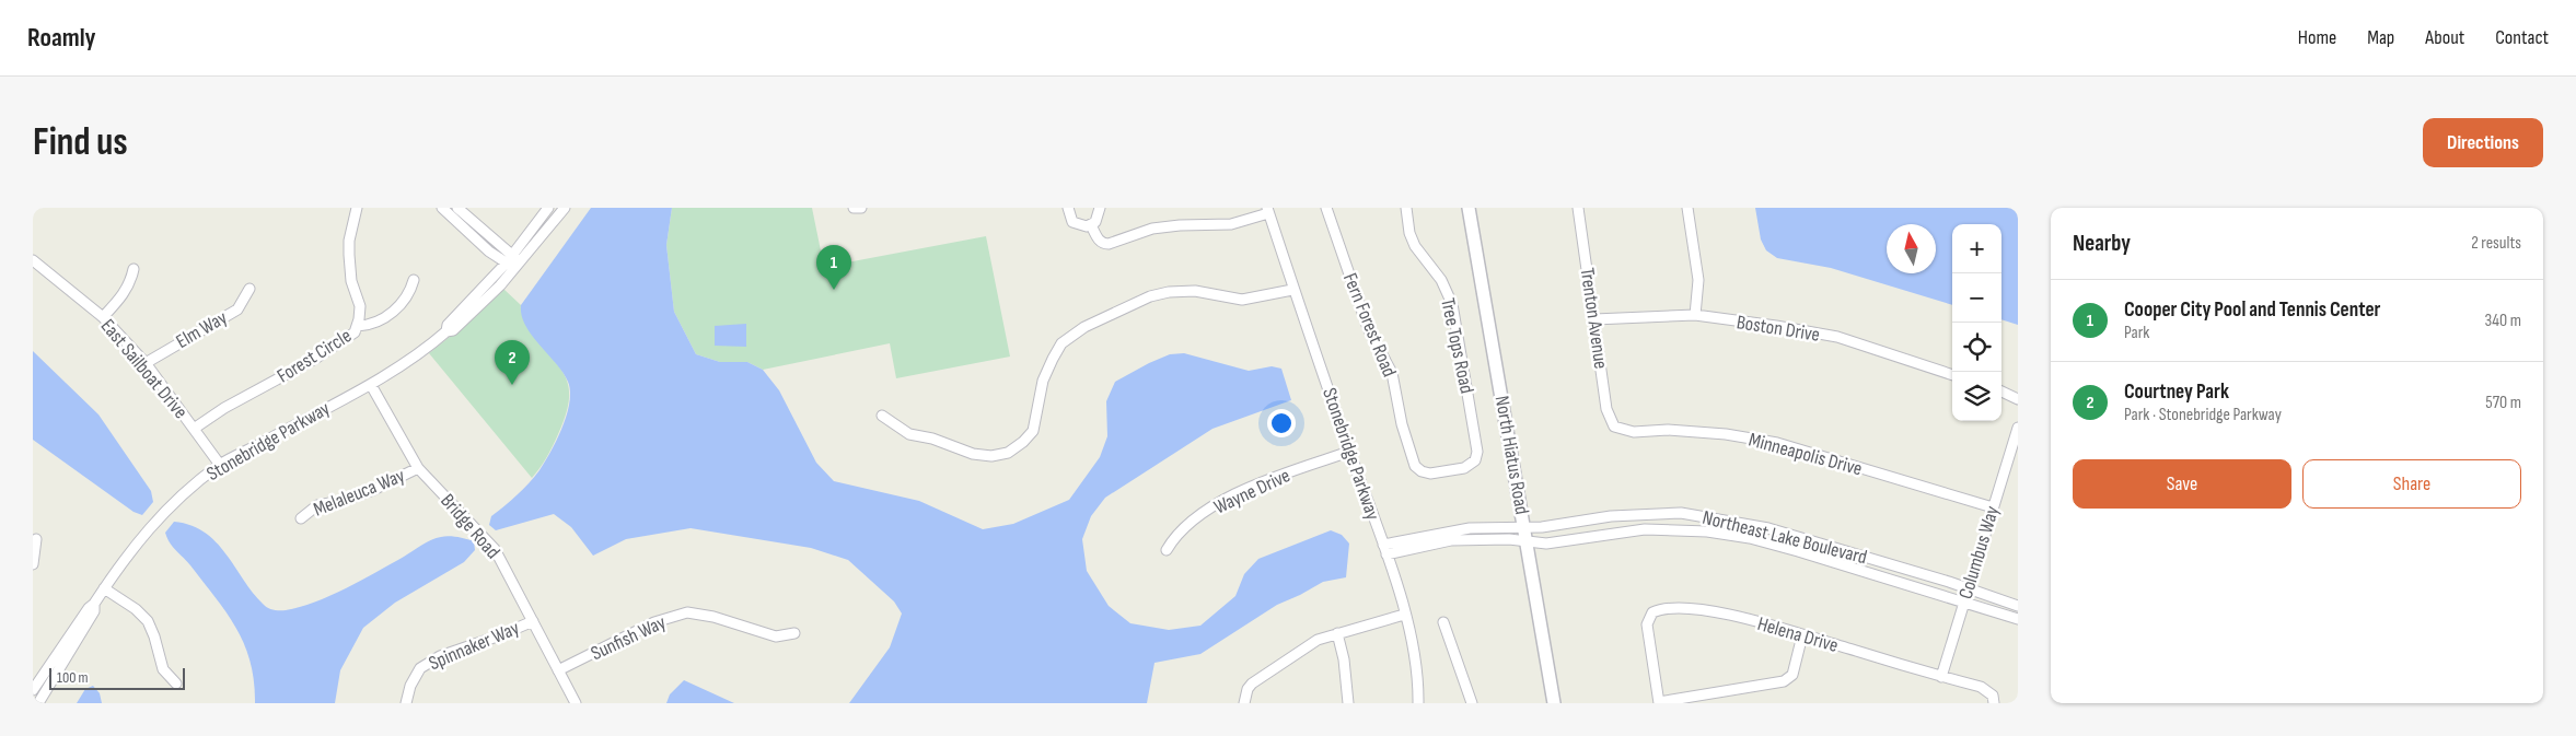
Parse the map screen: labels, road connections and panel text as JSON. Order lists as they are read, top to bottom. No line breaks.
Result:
{"streets":{"street":["Trenton Avenue","Fern Forest Road","Boston Drive","Elm Way","Tree Tops Road","Forest Circle","East Sailboat Drive","Stonebridge Parkway","Minneapolis Drive","North Hiatus Road","Wayne Drive","Melaleuca Way","Bridge Road","Northeast Lake Boulevard","Columbus Way","Helena Drive","Sunfish Way","Spinnaker Way"]},"crossings":[["Trenton Avenue","Boston Drive"],["Trenton Avenue","Minneapolis Drive"],["Fern Forest Road","Tree Tops Road"],["Elm Way","East Sailboat Drive"],["Forest Circle","East Sailboat Drive"],["East Sailboat Drive","Stonebridge Parkway"],["Stonebridge Parkway","Wayne Drive"],["Stonebridge Parkway","Bridge Road"],["Stonebridge Parkway","Northeast Lake Boulevard"],["Minneapolis Drive","Columbus Way"],["North Hiatus Road","Northeast Lake Boulevard"],["Melaleuca Way","Bridge Road"],["Bridge Road","Sunfish Way"],["Bridge Road","Spinnaker Way"],["Northeast Lake Boulevard","Columbus Way"],["Columbus Way","Helena Drive"]],"scale_bar":"100 m","north":"top","page":{"header":"Roamly","nav":["Home","Map","About","Contact"],"buttons":["Directions",["Save","Share"]],"title":"Find us","heading":["Nearby","2 results"],"map_buttons":["+","−"],"pins":["1","2"],"list":[{"mark":"1","name":"Cooper City Pool and Tennis Center","note":"Park","value":"340 m"},{"mark":"2","name":"Courtney Park","note":"Park · Stonebridge Parkway","value":"570 m"}],"scale":"100 m"}}
